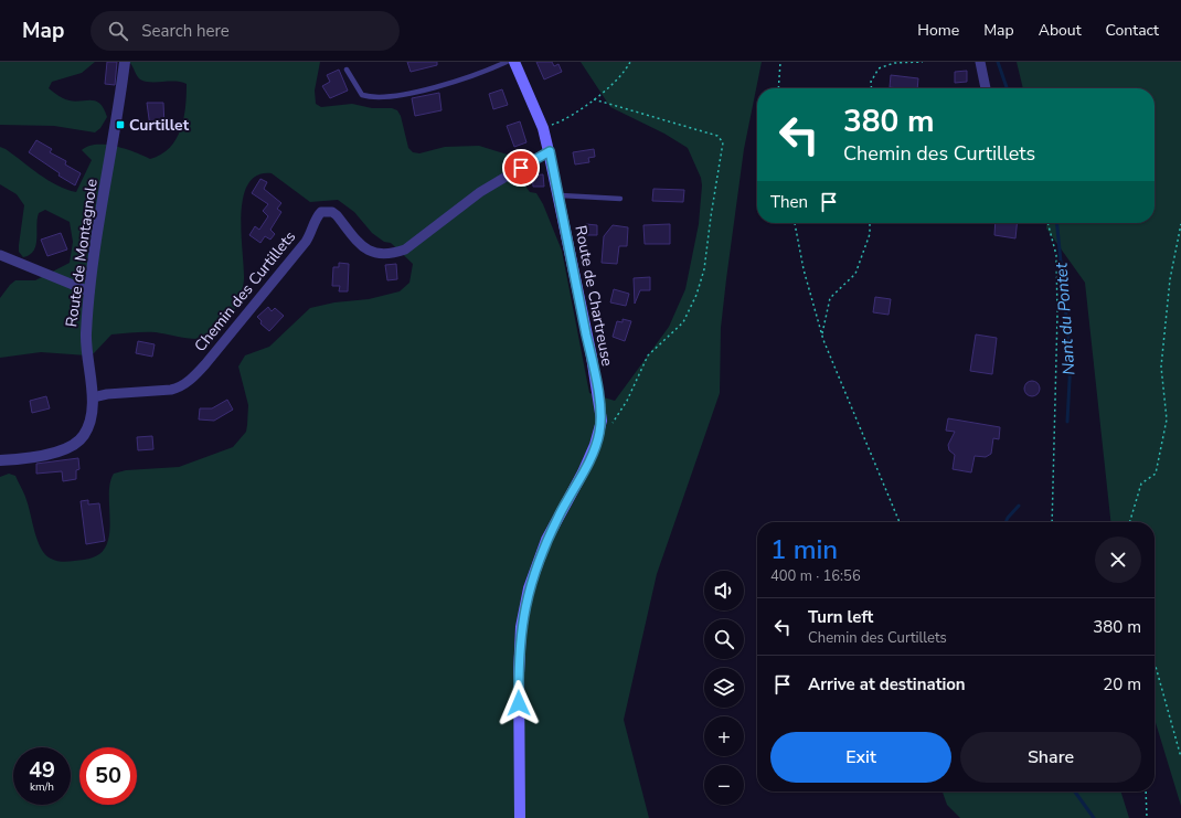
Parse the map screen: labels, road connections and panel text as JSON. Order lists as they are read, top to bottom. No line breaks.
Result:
{"streets":{"main road":["Route de Chartreuse"],"street":["Route de Montagnole","Chemin des Curtillets"]},"crossings":[["Route de Montagnole","Chemin des Curtillets"],["Chemin des Curtillets","Route de Chartreuse"]],"water":["Nant du Pontet"],"places":{"transit":["Curtillet"]},"page":{"header":"Map","search":"Search here","nav":["Home","Map","About","Contact"],"turn":["380 m","Chemin des Curtillets"],"then":"Then","heading":["1 min","400 m · 16:56"],"map_buttons":["+","−"],"list":[{"name":"Turn left","note":"Chemin des Curtillets","value":"380 m"},{"name":"Arrive at destination","value":"20 m"}],"buttons":["Exit","Share"],"speed":"49 km/h","limit":"50"}}
